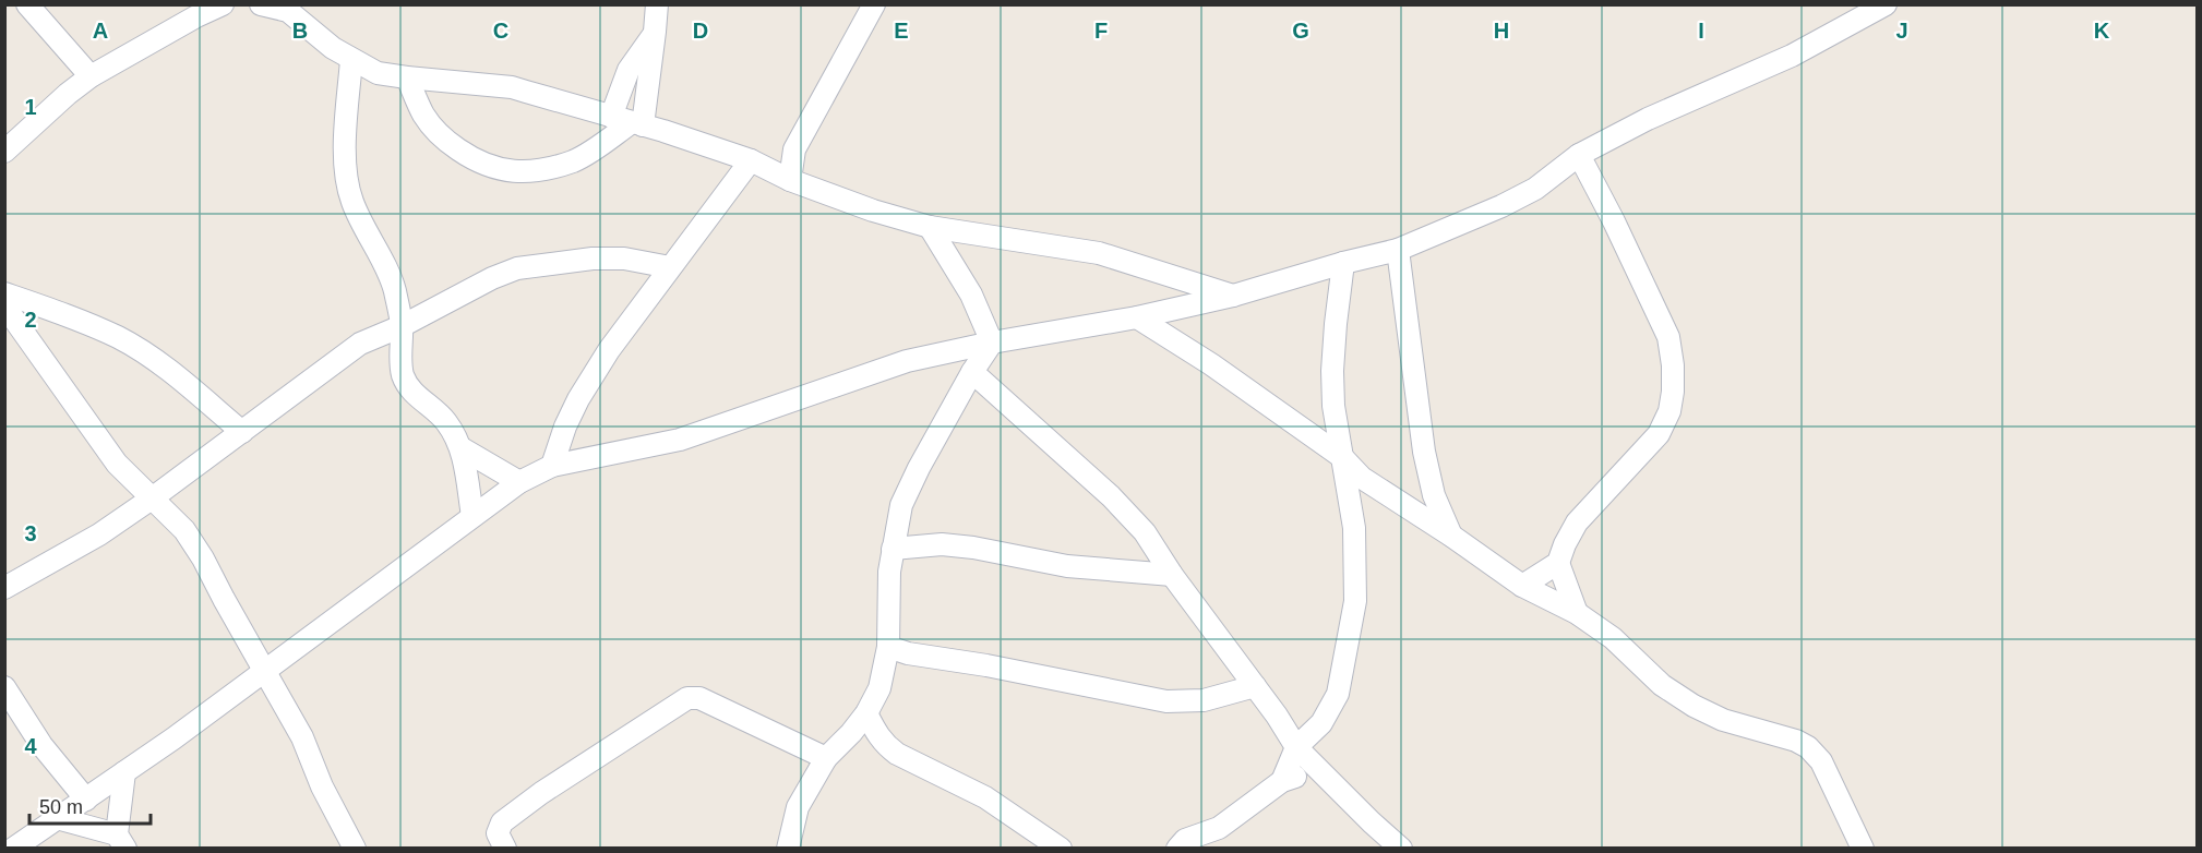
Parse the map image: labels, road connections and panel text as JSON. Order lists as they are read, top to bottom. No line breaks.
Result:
{"scale_bar":"50 m","grid":{"columns":["A","B","C","D","E","F","G","H","I","J","K"],"rows":["1","2","3","4"]}}
